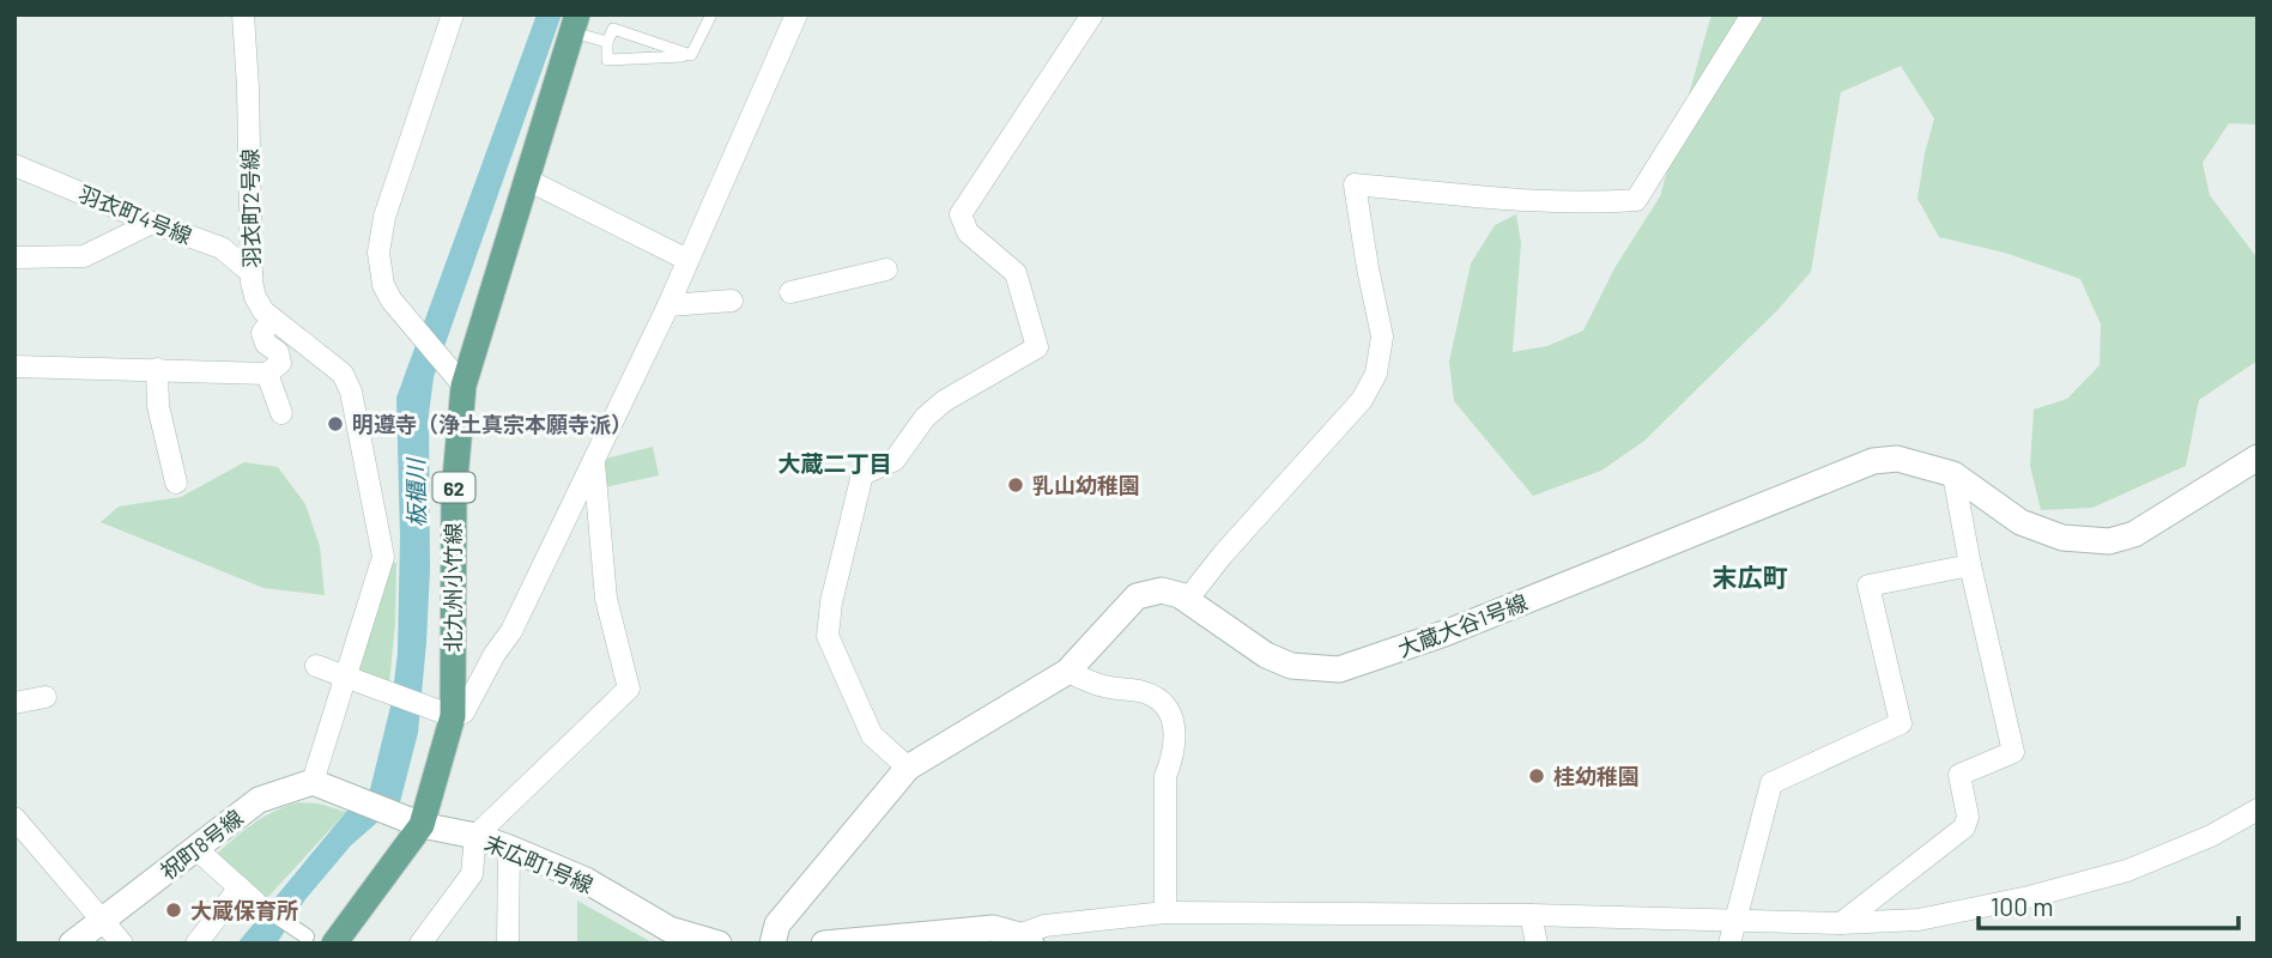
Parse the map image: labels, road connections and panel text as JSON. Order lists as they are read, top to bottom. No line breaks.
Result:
{"streets":{"main road":["62","北九州小竹線"],"street":["羽衣町2号線","羽衣町4号線","大蔵大谷1号線","祝町8号線","末広町1号線"]},"crossings":[["羽衣町2号線","羽衣町4号線"],["羽衣町2号線","祝町8号線"],["羽衣町2号線","末広町1号線"],["北九州小竹線","末広町1号線"],["祝町8号線","末広町1号線"]],"districts":["大蔵二丁目","末広町"],"water":["板櫃川"],"places":["明遵寺（浄土真宗本願寺派）","乳山幼稚園","桂幼稚園","大蔵保育所"],"scale_bar":"100 m"}
